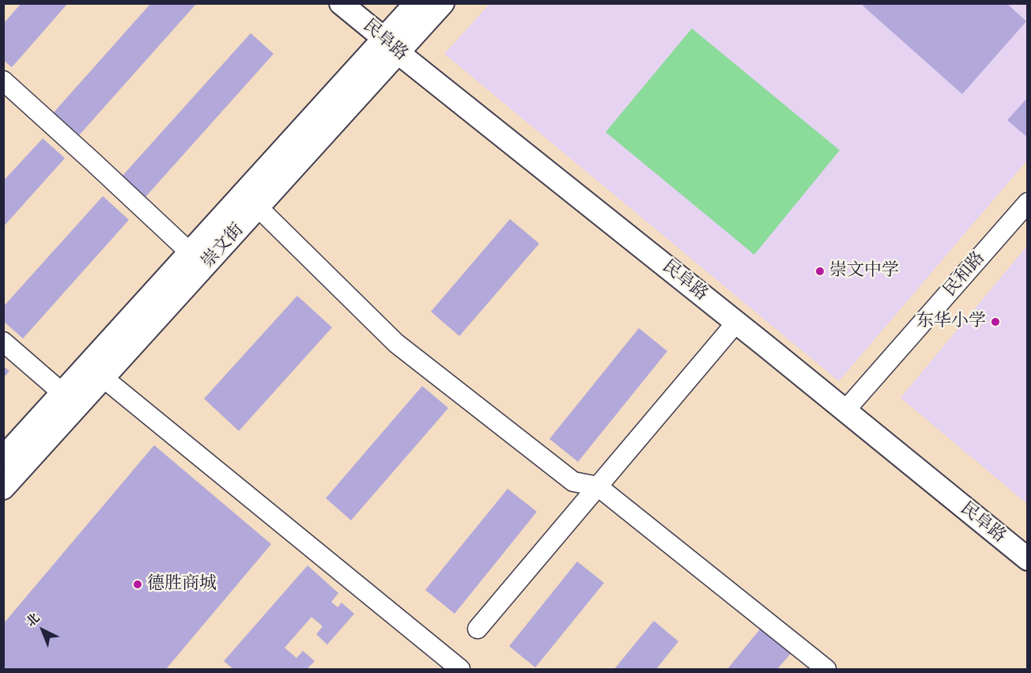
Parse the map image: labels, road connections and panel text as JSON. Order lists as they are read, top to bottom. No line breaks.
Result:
{"streets":{"street":["民阜路","崇文街","民和路"]},"crossings":[["民阜路","崇文街"],["民阜路","民和路"]],"places":["崇文中学","东华小学","德胜商城"],"north":"top left"}
